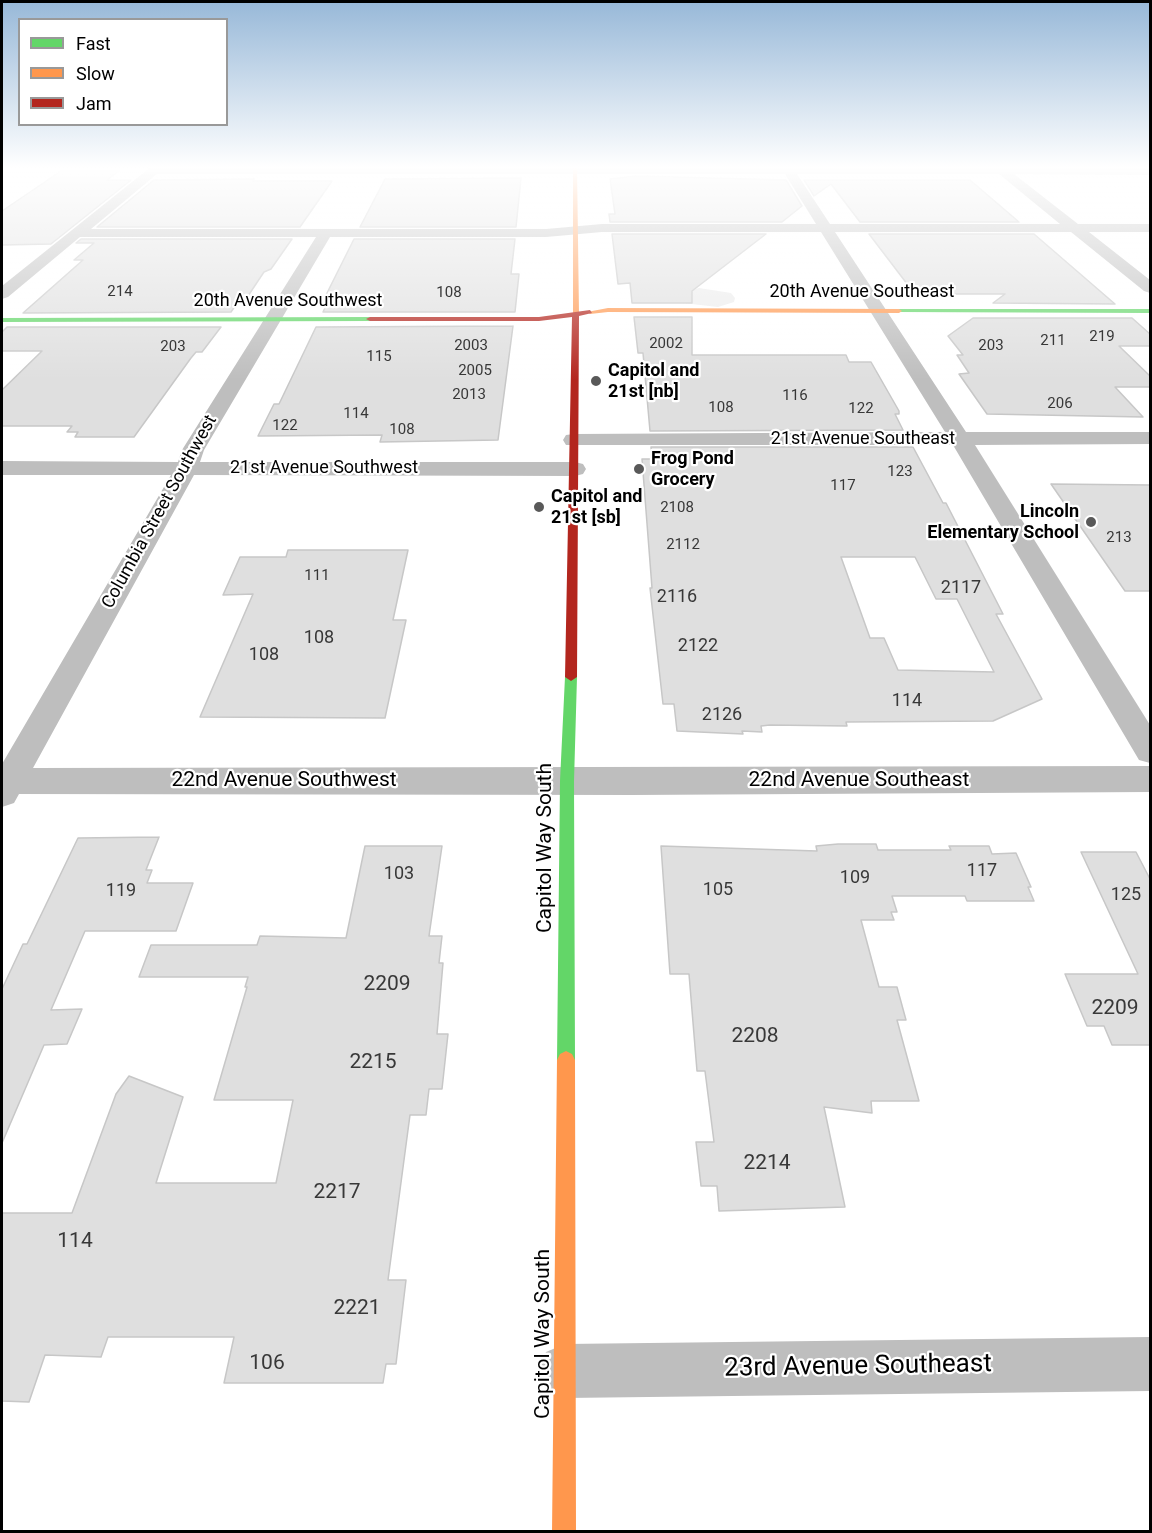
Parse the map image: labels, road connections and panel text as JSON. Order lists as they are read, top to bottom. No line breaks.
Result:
{"streets":{"main road":["20th Avenue Southeast","20th Avenue Southwest","Capitol Way South"],"street":["21st Avenue Southeast","21st Avenue Southwest","Columbia Street Southwest","22nd Avenue Southwest","22nd Avenue Southeast","23rd Avenue Southeast"]},"crossings":[["20th Avenue Southeast","20th Avenue Southwest"],["20th Avenue Southeast","Capitol Way South"],["20th Avenue Southwest","Columbia Street Southwest"],["20th Avenue Southwest","Capitol Way South"],["21st Avenue Southeast","Capitol Way South"],["21st Avenue Southwest","Columbia Street Southwest"],["21st Avenue Southwest","Capitol Way South"],["Columbia Street Southwest","22nd Avenue Southwest"],["22nd Avenue Southwest","22nd Avenue Southeast"],["22nd Avenue Southwest","Capitol Way South"],["22nd Avenue Southeast","Capitol Way South"],["Capitol Way South","23rd Avenue Southeast"]],"places":["Capitol and 21st [nb]","Frog Pond Grocery","Capitol and 21st [sb]","Lincoln Elementary School"],"house_numbers":["214","108","219","211","2002","2003","203","203","115","2005","2013","116","206","108","122","114","122","108","123","117","2108","213","2112","111","2117","2116","108","2122","108","114","2126","117","103","109","105","119","125","2209","2209","2208","2215","2214","2217","114","2221","106"],"legend":["Fast","Slow","Jam"]}
